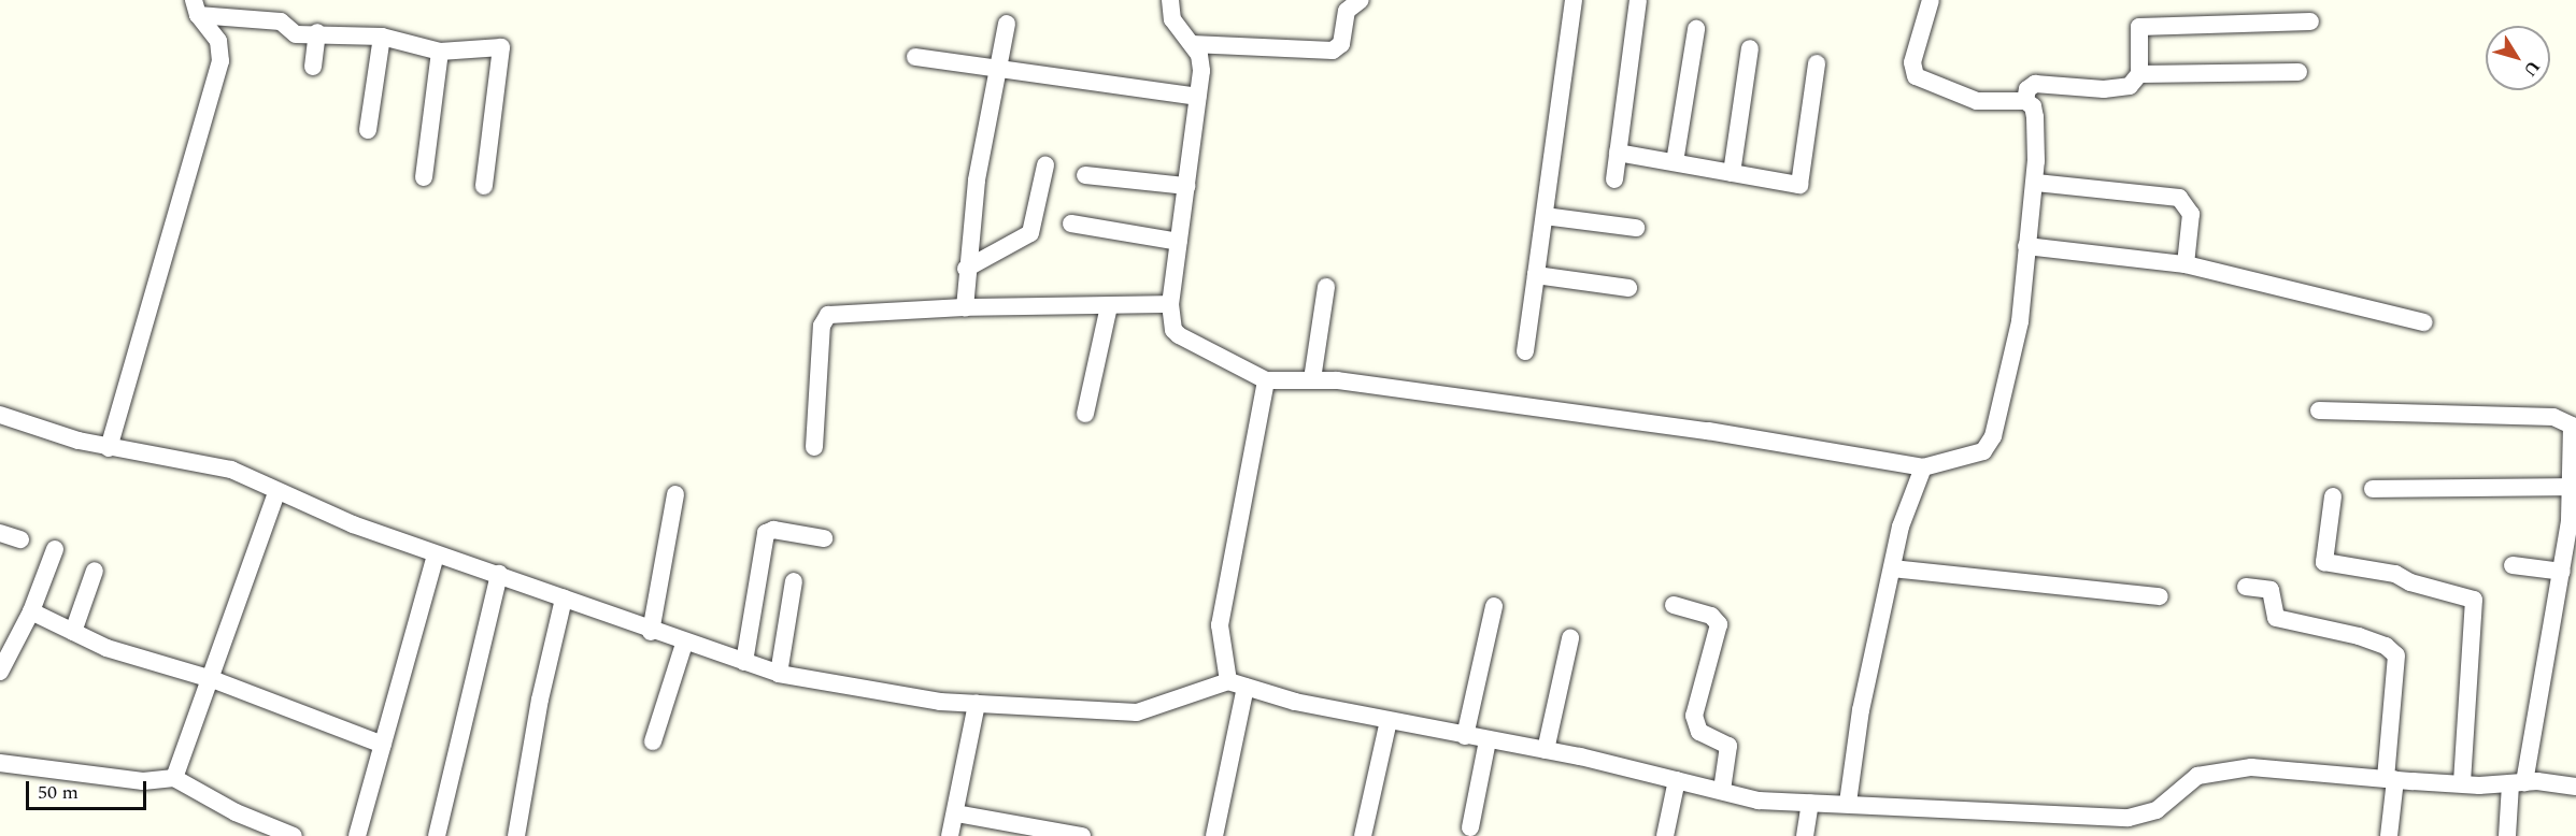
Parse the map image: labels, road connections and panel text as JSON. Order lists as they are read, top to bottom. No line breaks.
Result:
{"scale_bar":"50 m","north":"bottom right"}
